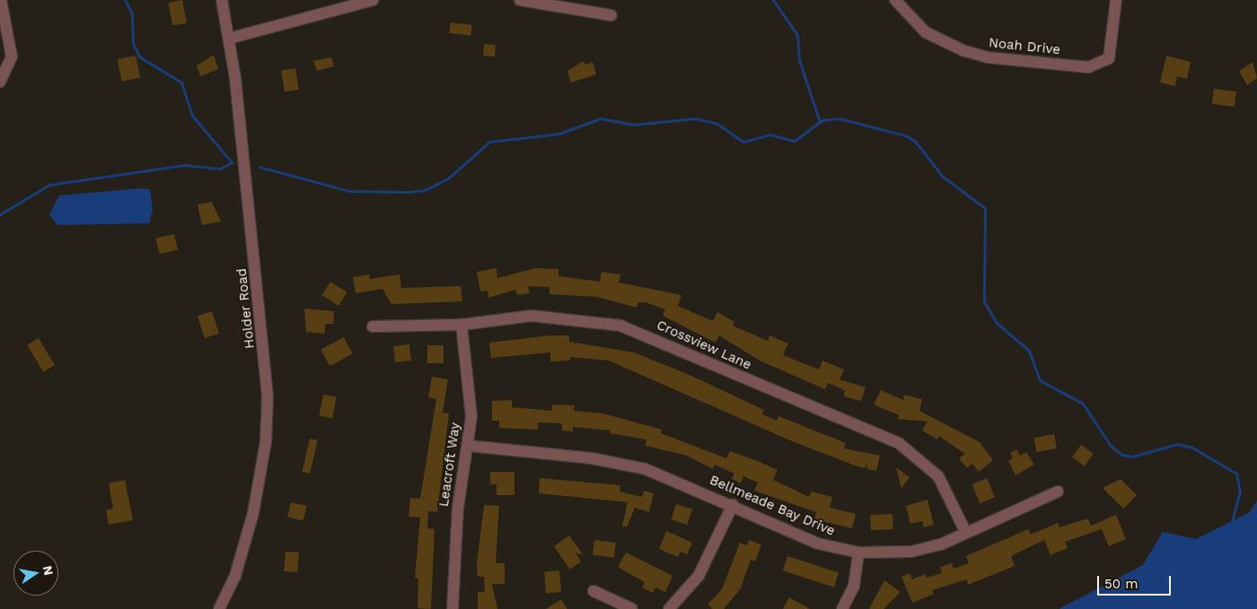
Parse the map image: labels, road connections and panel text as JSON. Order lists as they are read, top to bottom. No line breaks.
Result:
{"streets":{"street":["Noah Drive","Holder Road","Crossview Lane","Leacroft Way","Bellmeade Bay Drive"]},"crossings":[["Crossview Lane","Leacroft Way"],["Crossview Lane","Bellmeade Bay Drive"],["Leacroft Way","Bellmeade Bay Drive"]],"scale_bar":"50 m","north":"right"}
